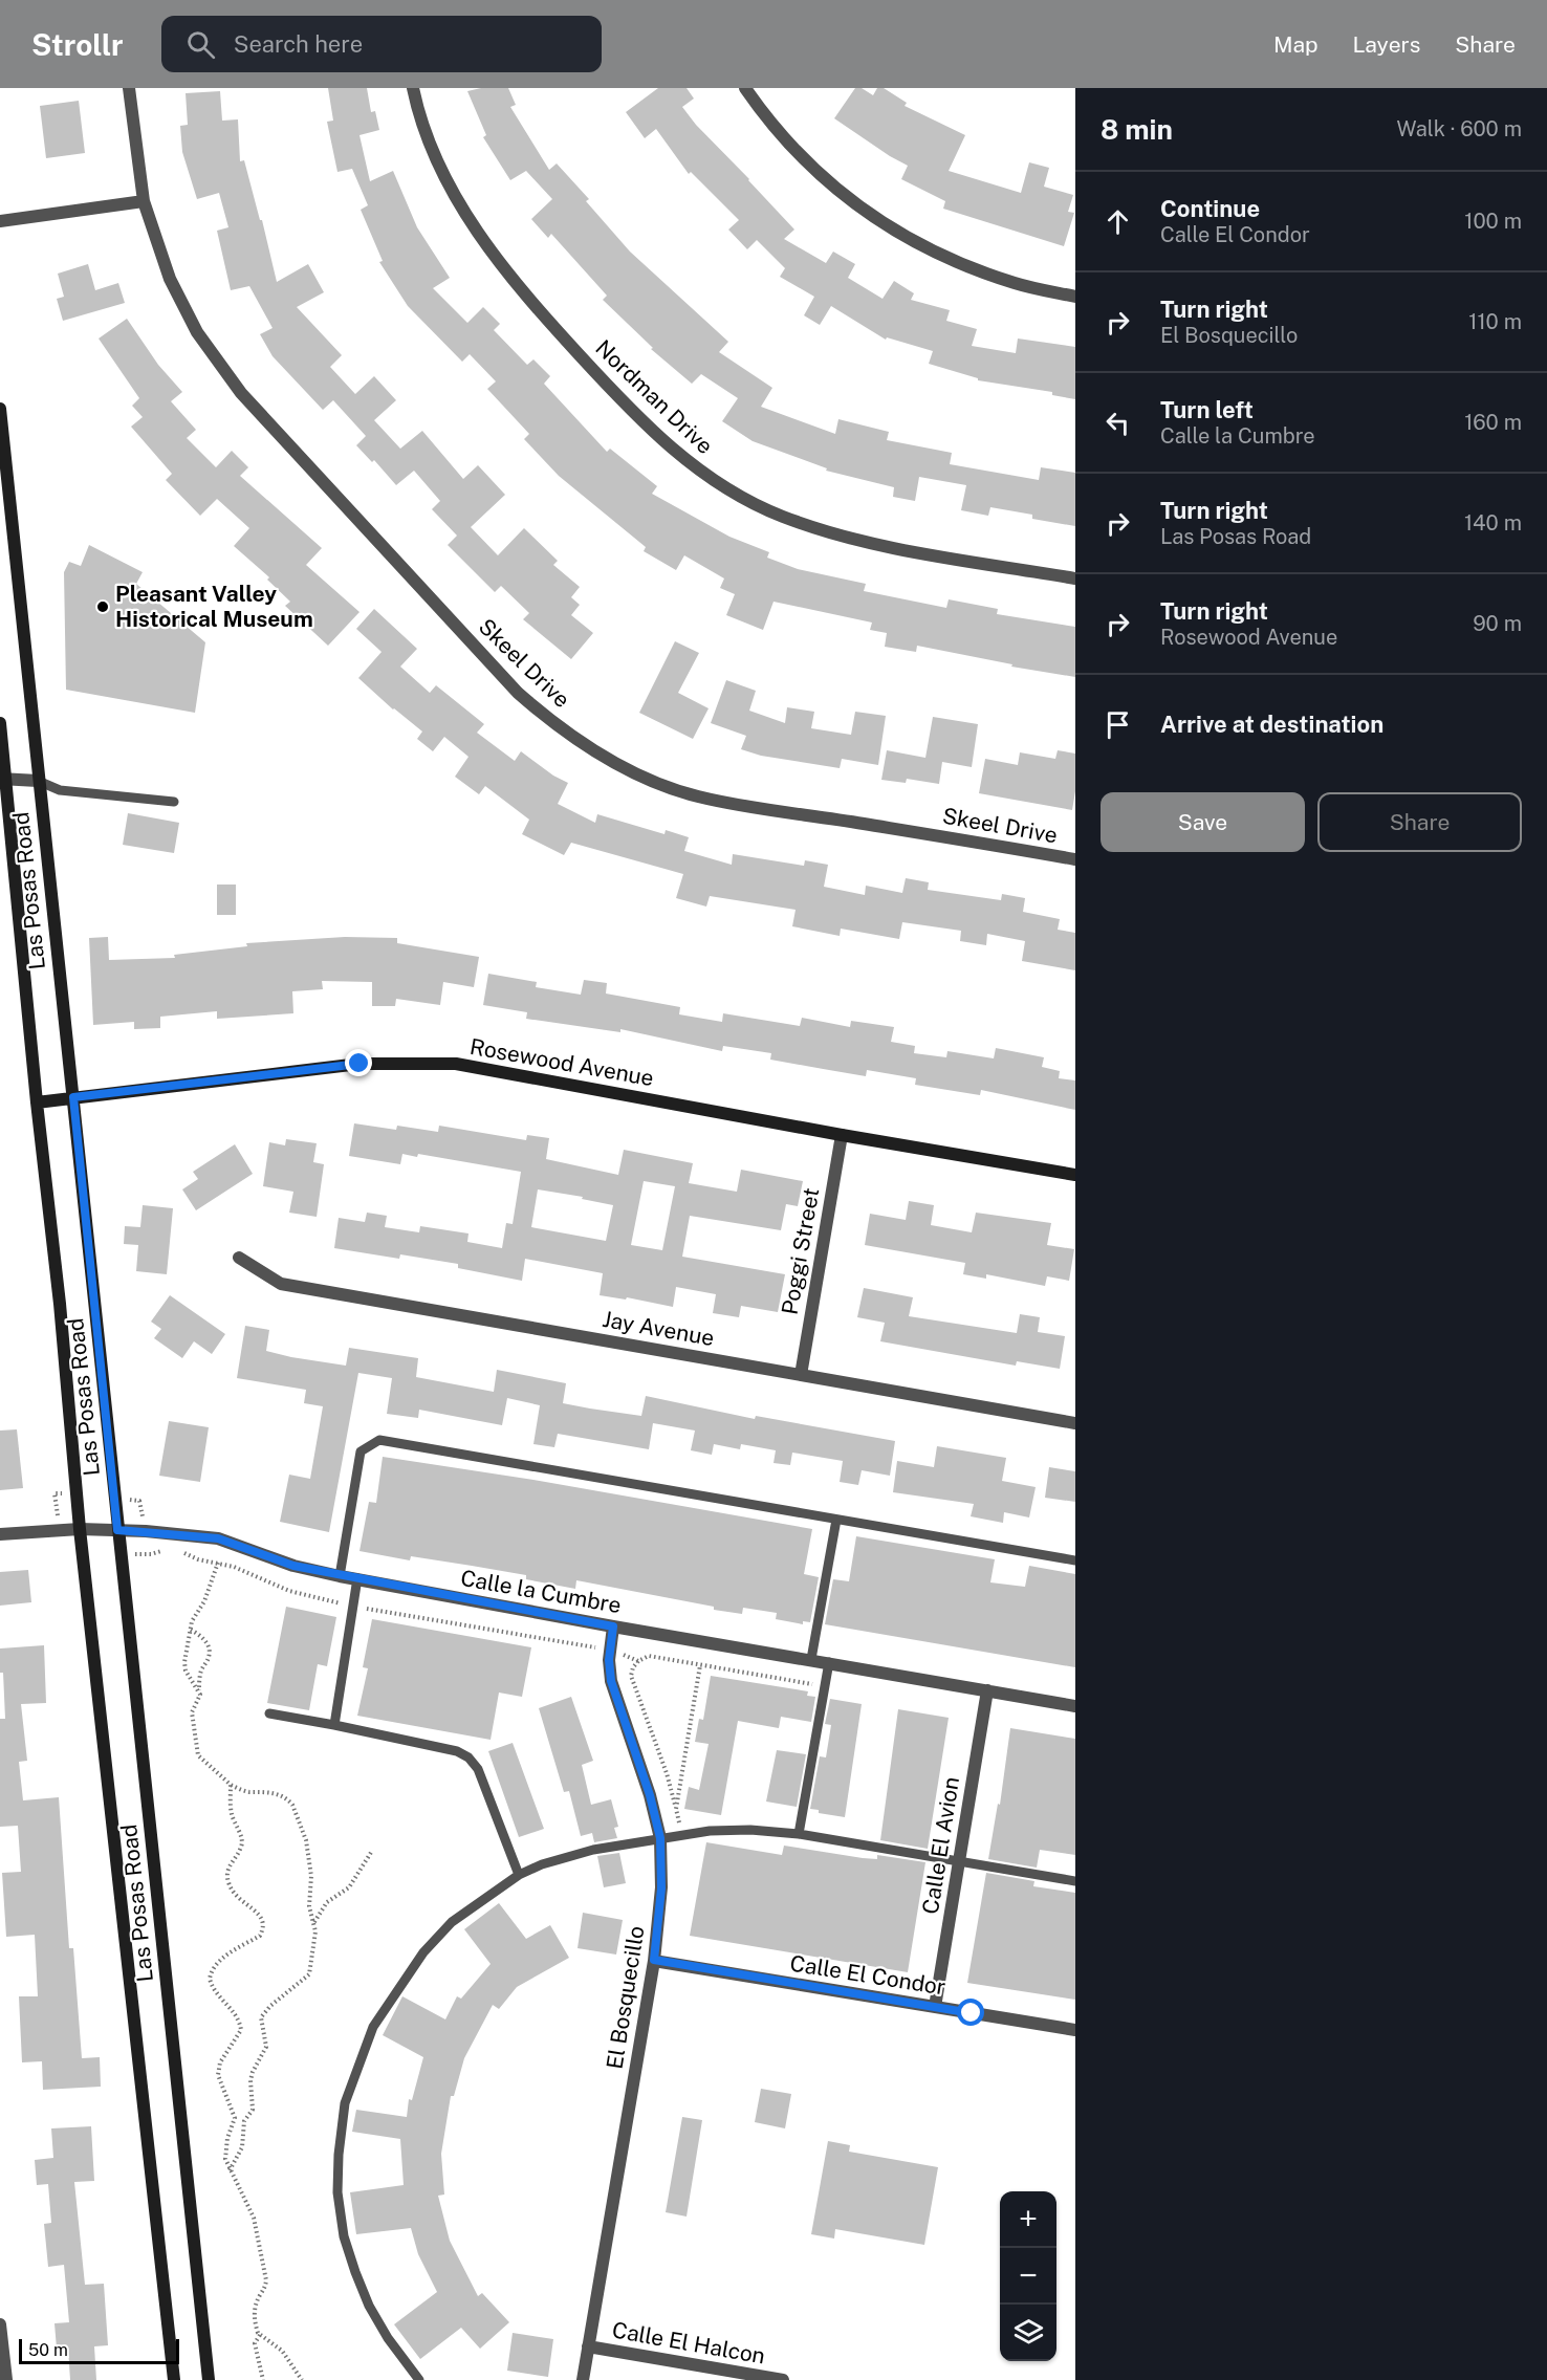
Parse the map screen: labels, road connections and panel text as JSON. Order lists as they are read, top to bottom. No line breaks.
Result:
{"streets":{"main road":["Las Posas Road","Rosewood Avenue"],"street":["Nordman Drive","Skeel Drive","Poggi Street","Jay Avenue","Calle la Cumbre","Calle El Avion","Calle El Condor","El Bosquecillo","Calle El Halcon"]},"crossings":[["Las Posas Road","Rosewood Avenue"],["Las Posas Road","Calle la Cumbre"],["Rosewood Avenue","Poggi Street"],["Poggi Street","Jay Avenue"],["Calle la Cumbre","Calle El Avion"],["Calle la Cumbre","El Bosquecillo"],["Calle El Avion","Calle El Condor"],["Calle El Condor","El Bosquecillo"],["El Bosquecillo","Calle El Halcon"]],"places":["Pleasant Valley Historical Museum"],"scale_bar":"50 m","page":{"header":"Strollr","search":"Search here","nav":["Map","Layers","Share"],"heading":["8 min","Walk · 600 m"],"list":[["Continue","Calle El Condor","100 m"],["Turn right","El Bosquecillo","110 m"],["Turn left","Calle la Cumbre","160 m"],["Turn right","Las Posas Road","140 m"],["Turn right","Rosewood Avenue","90 m"],"Arrive at destination"],"buttons":["Save","Share"],"map_buttons":["+","−"],"scale":"50 m"}}
